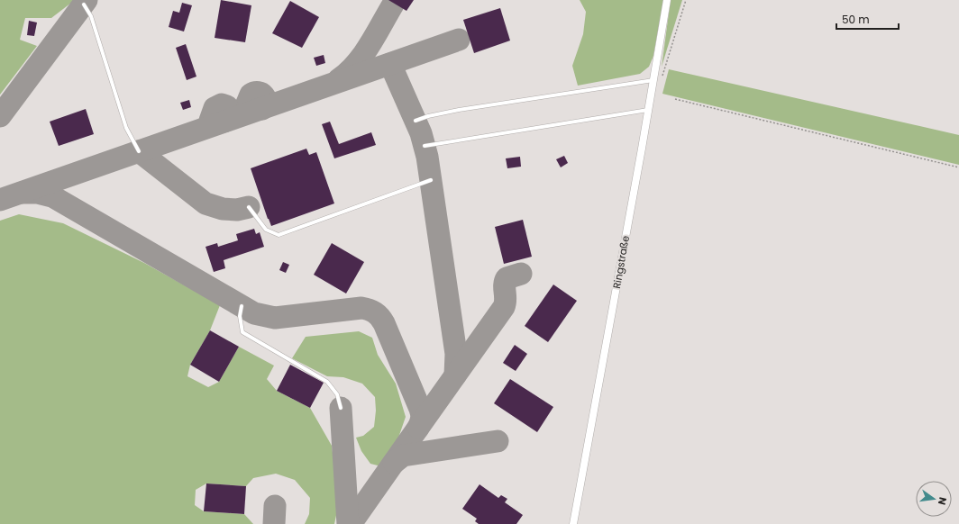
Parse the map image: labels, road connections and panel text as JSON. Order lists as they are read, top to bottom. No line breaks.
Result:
{"streets":{"street":["Ringstraße"]},"scale_bar":"50 m","north":"right"}
